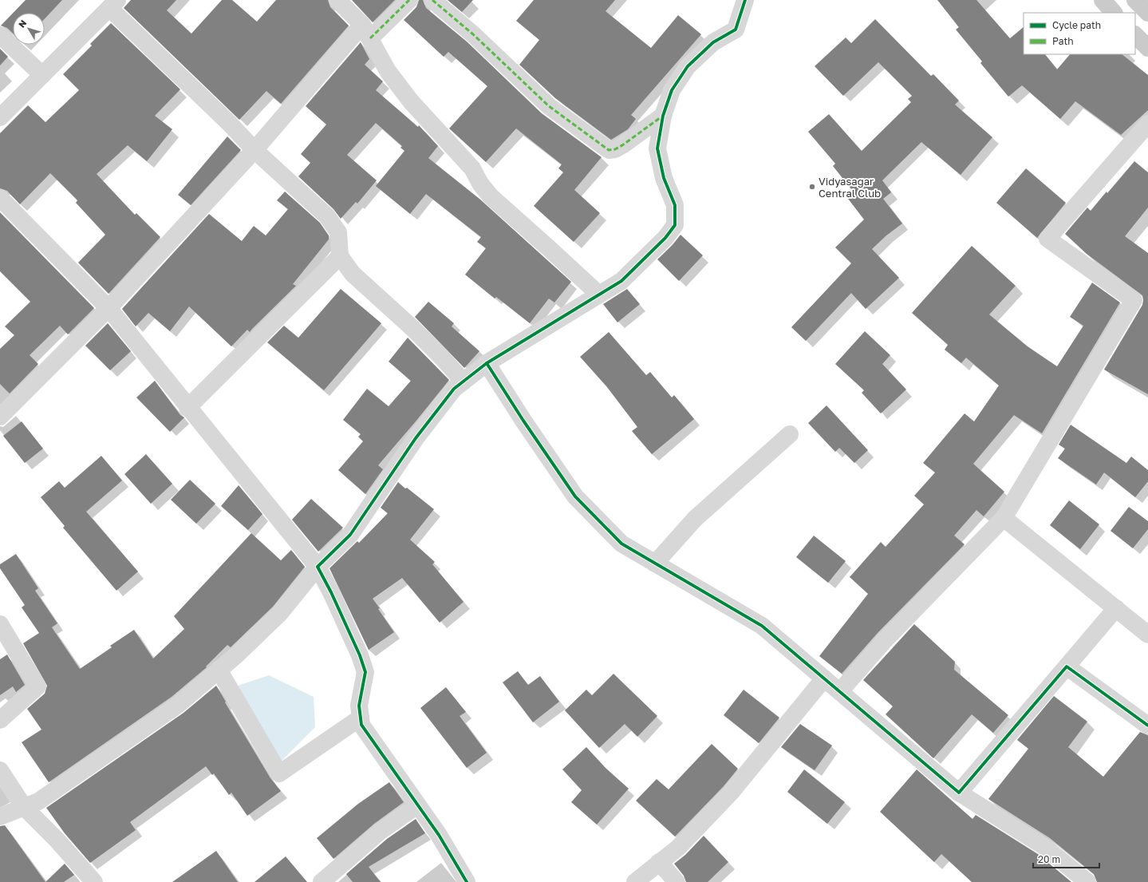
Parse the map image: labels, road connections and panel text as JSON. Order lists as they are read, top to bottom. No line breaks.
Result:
{"places":["Vidyasagar Central Club"],"legend":["Cycle path","Path"],"scale_bar":"20 m","north":"top left"}
